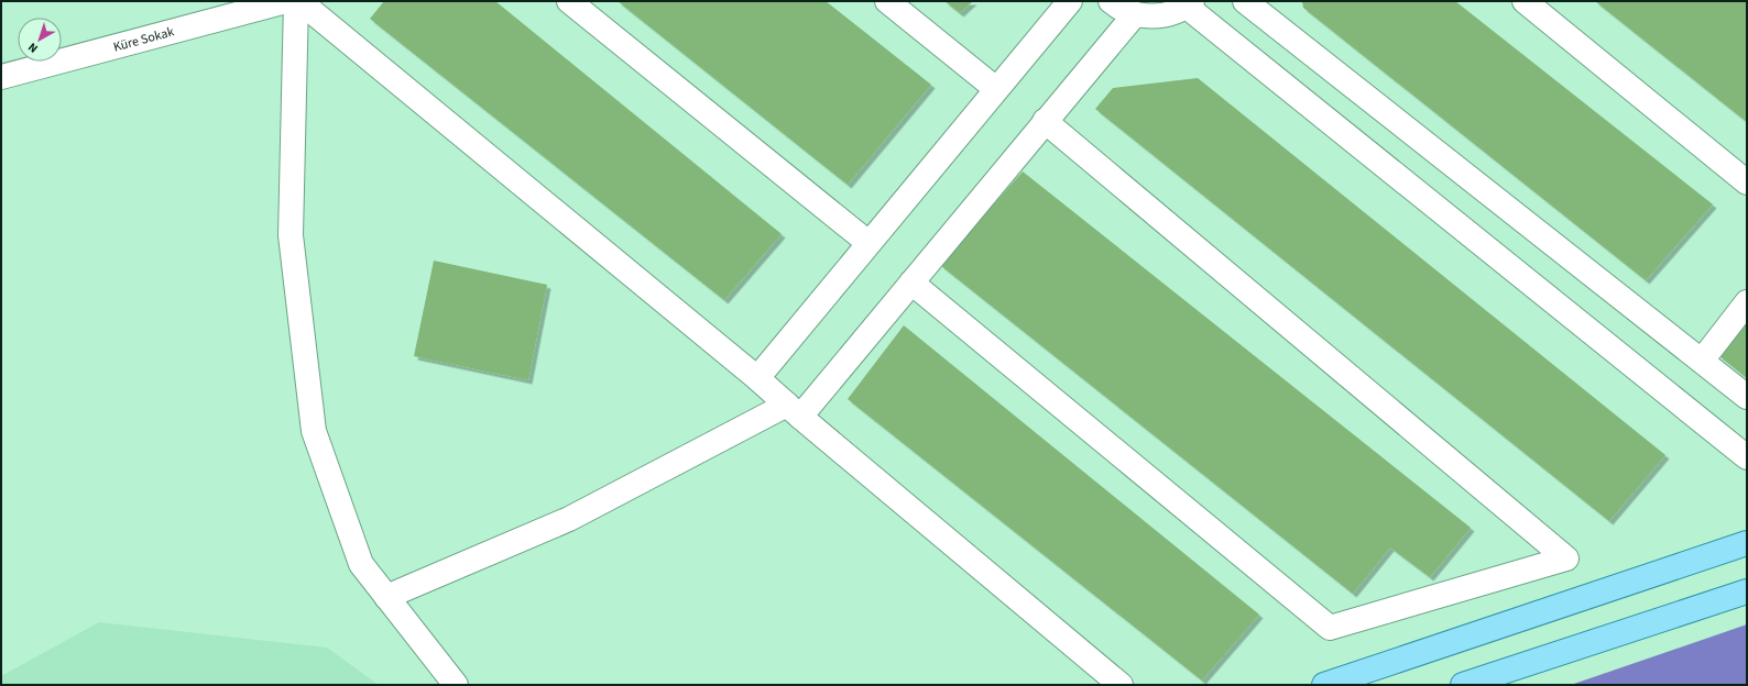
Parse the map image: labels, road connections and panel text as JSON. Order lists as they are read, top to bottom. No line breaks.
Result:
{"streets":{"street":["Küre Sokak"]},"north":"bottom left"}
